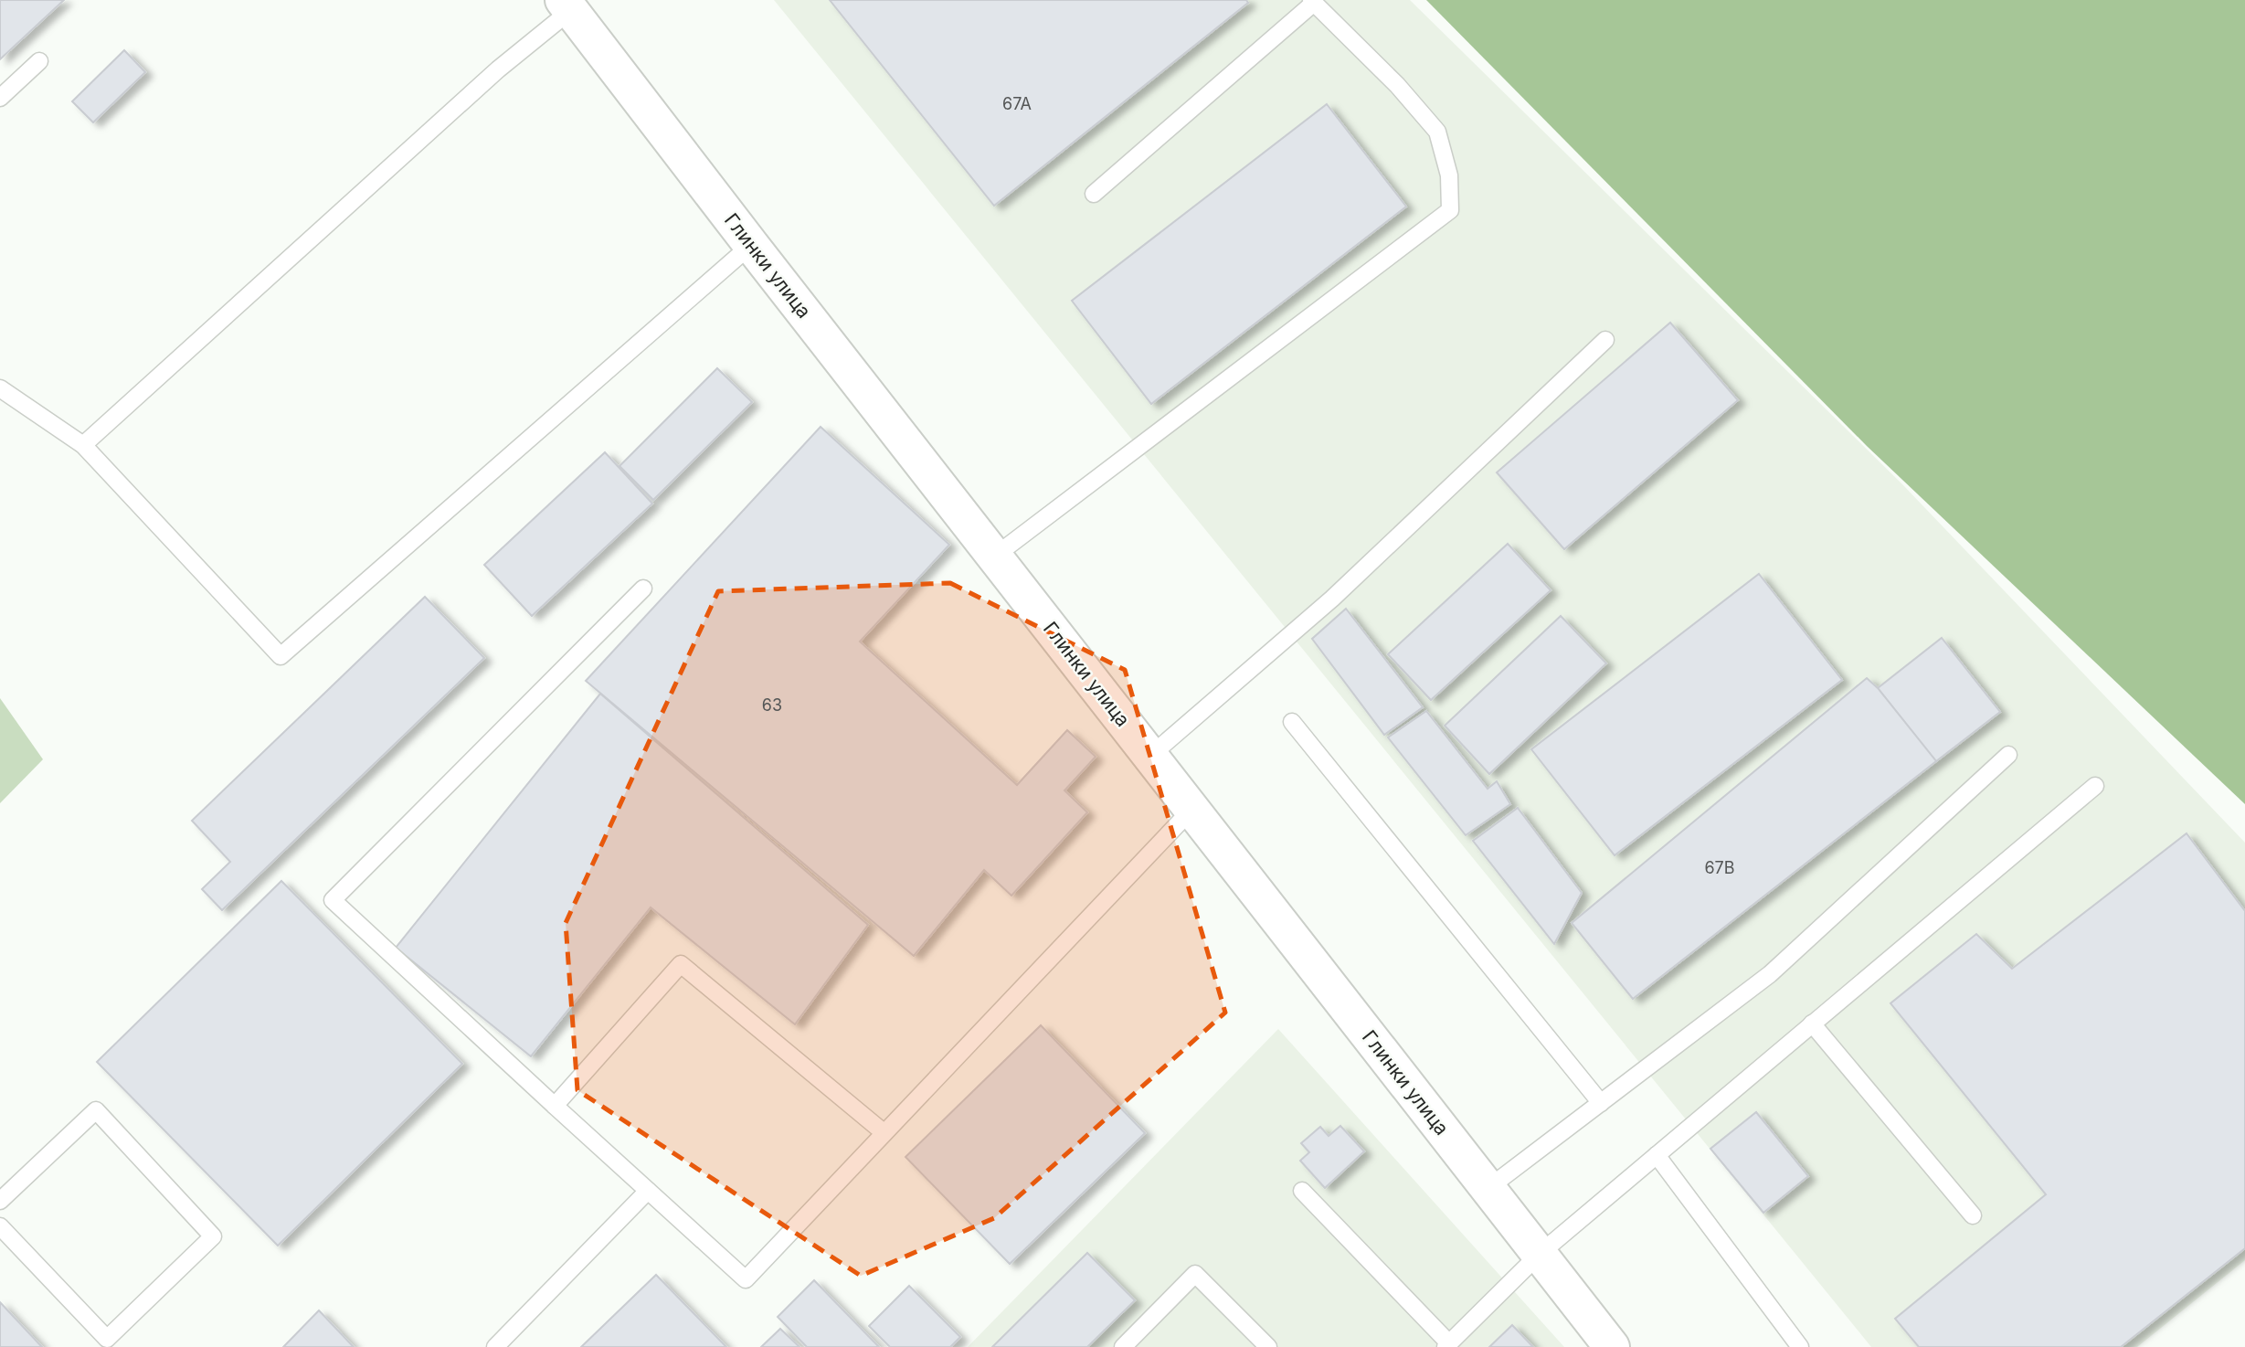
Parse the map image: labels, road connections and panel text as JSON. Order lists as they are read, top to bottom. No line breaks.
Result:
{"streets":{"main road":["Глинки улица"]},"house_numbers":["67А","63","67В"]}
